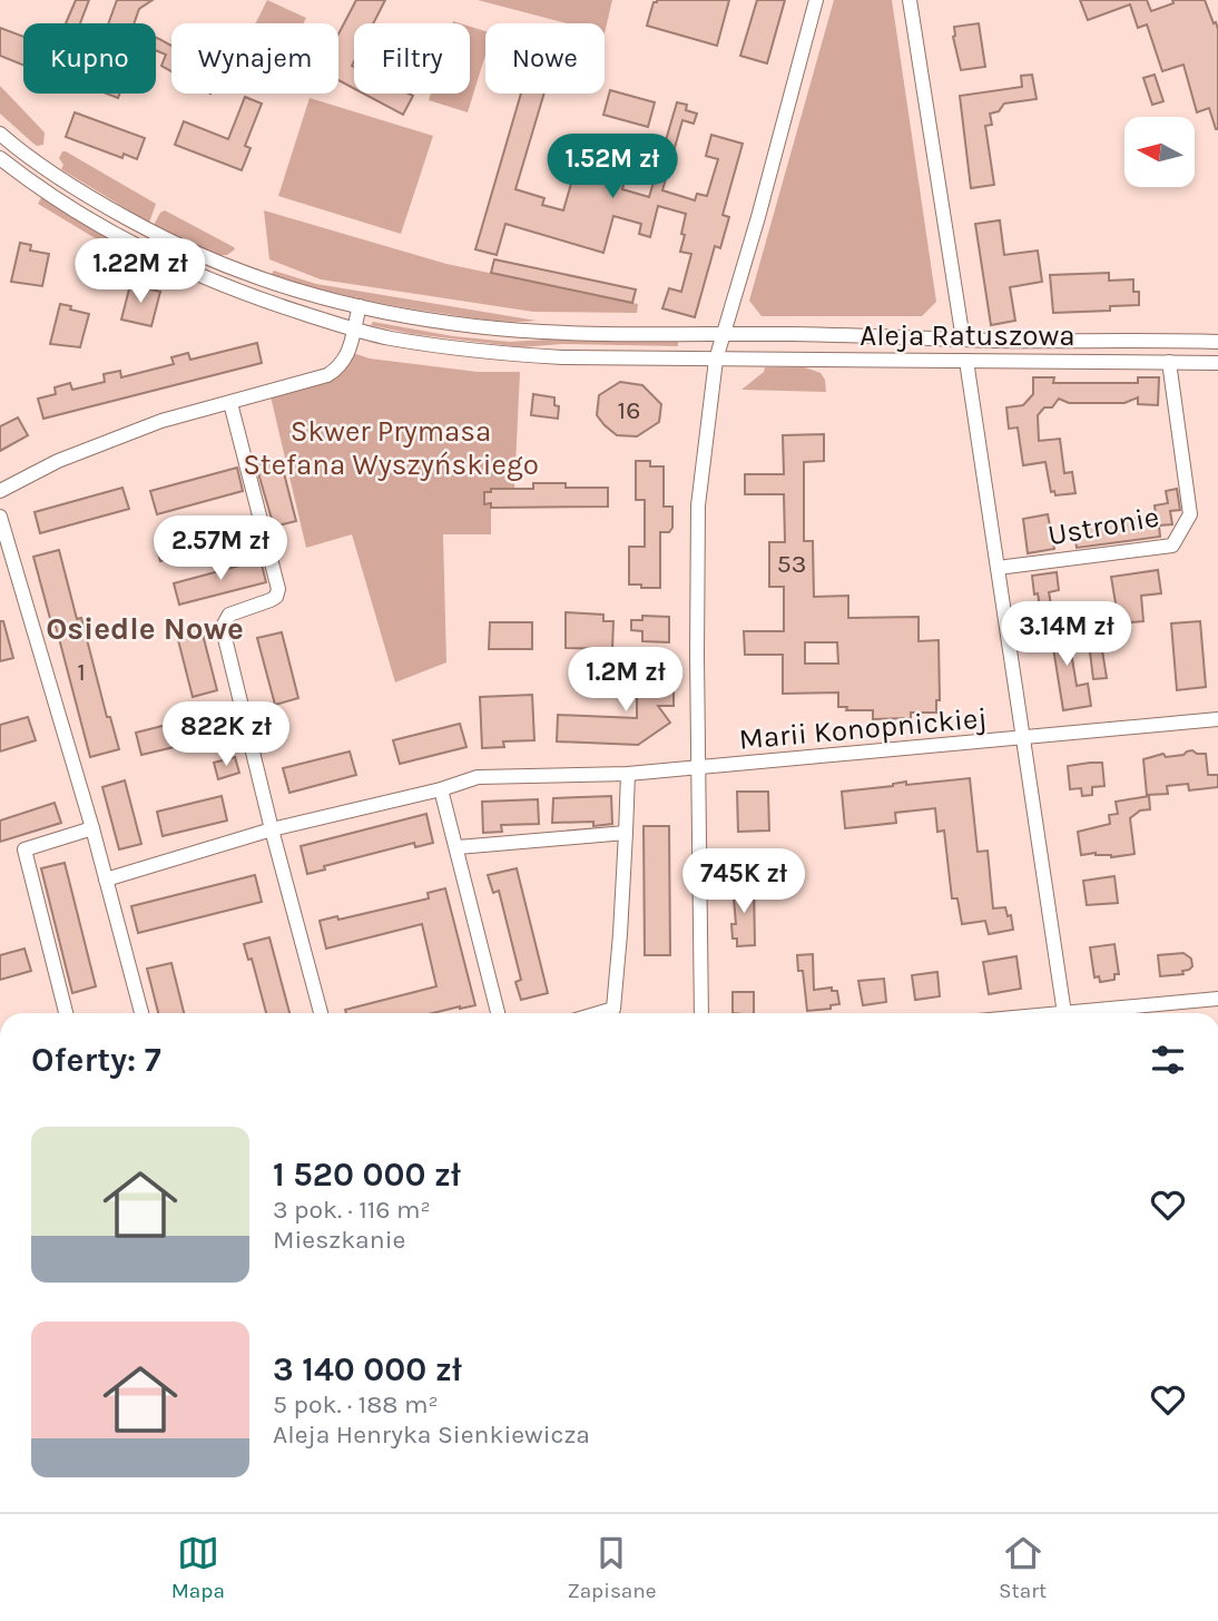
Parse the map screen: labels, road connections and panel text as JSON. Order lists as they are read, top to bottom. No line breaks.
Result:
{"streets":{"street":["Aleja Ratuszowa","Ustronie","Marii Konopnickiej"]},"crossings":[["Aleja Ratuszowa","Ustronie"]],"districts":["Osiedle Nowe"],"parks":["Skwer Prymasa Stefana Wyszyńskiego"],"house_numbers":["16","53","1"],"north":"left","page":{"chip":["Kupno","Wynajem","Filtry","Nowe"],"price":["1.52M zł","1.22M zł","2.57M zł","3.14M zł","1.2M zł","822K zł","745K zł"],"heading":"Oferty: 7","list":[{"name":"1 520 000 zł","note":"3 pok. · 116 m² · Mieszkanie"},{"name":"3 140 000 zł","note":"5 pok. · 188 m² · Aleja Henryka Sienkiewicza"}],"tabs":["Mapa","Zapisane","Start"]}}
